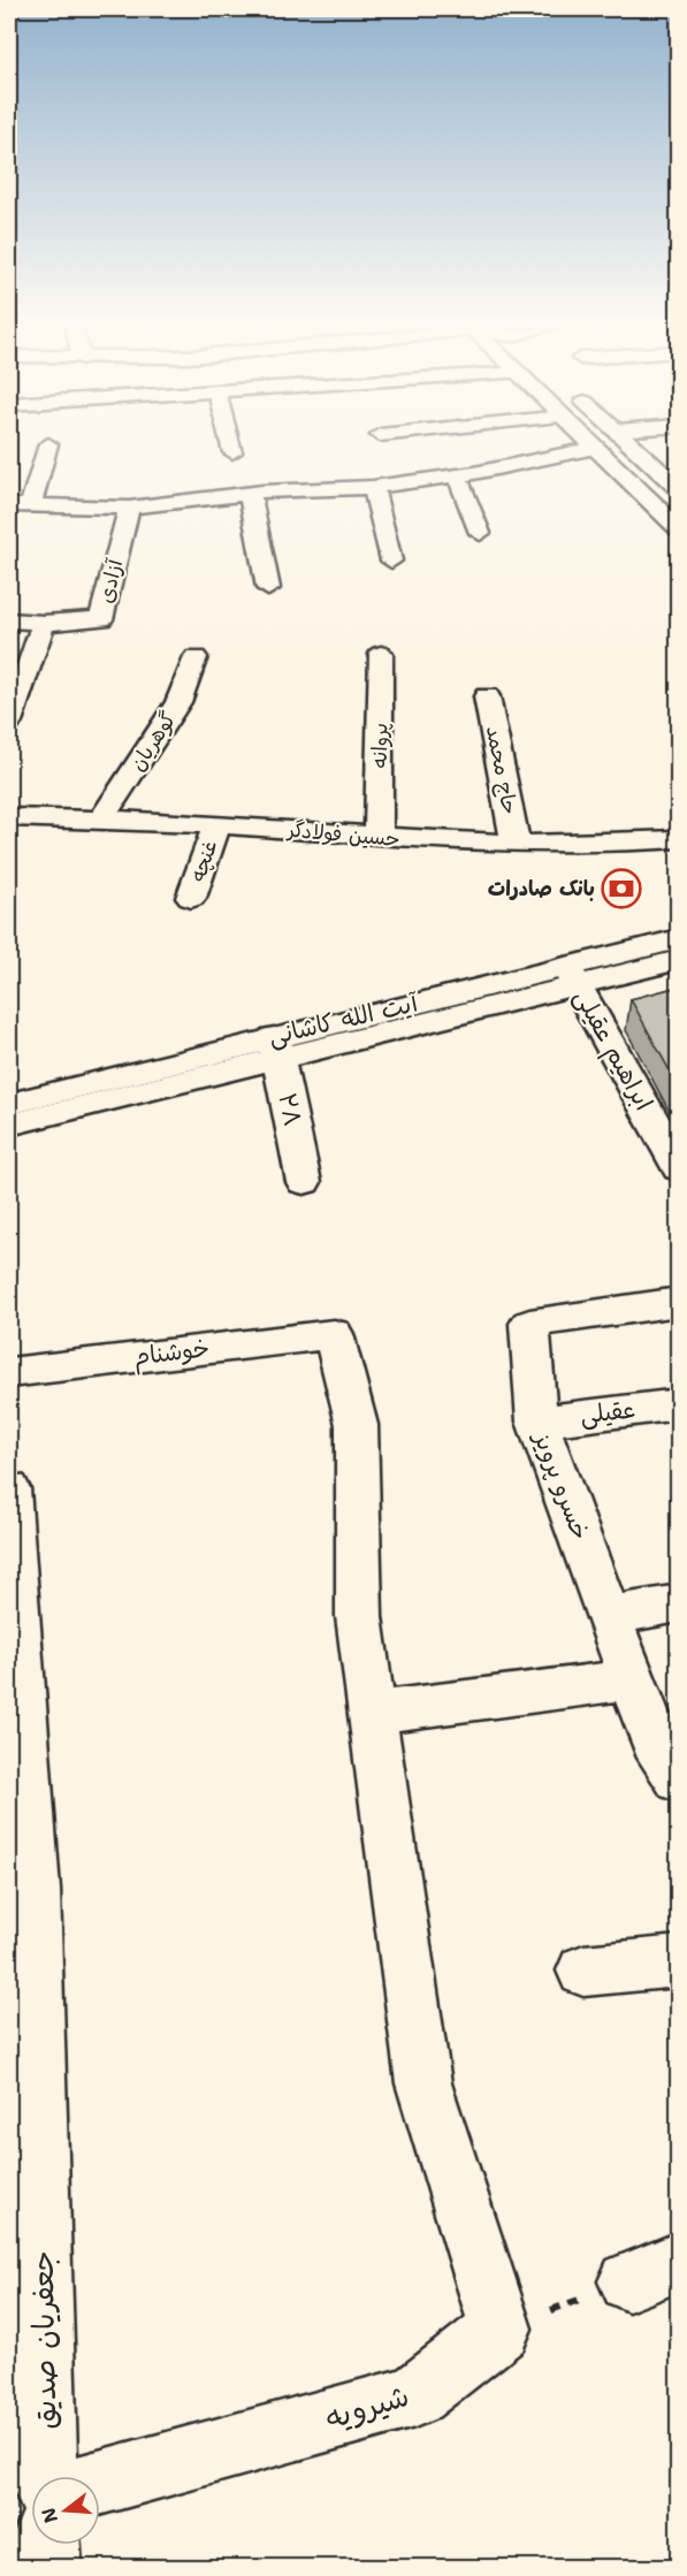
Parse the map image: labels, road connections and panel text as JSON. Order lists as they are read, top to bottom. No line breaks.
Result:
{"streets":{"street":["آزادی","گوهریان","پروانه","حاج محمد","حسین فولادگر","غنچه","آیت الله کاشانی","ابراهیم عقیلی","۲۸","خوشنام","عقیلی","خسرو پرویز","جعفریان صدیق","شیرویه"]},"crossings":[["گوهریان","حسین فولادگر"],["پروانه","حسین فولادگر"],["حاج محمد","حسین فولادگر"],["حسین فولادگر","غنچه"],["آیت الله کاشانی","ابراهیم عقیلی"],["آیت الله کاشانی","۲۸"],["عقیلی","خسرو پرویز"]],"places":{"bank":["بانک صادرات"]},"north":"left"}
